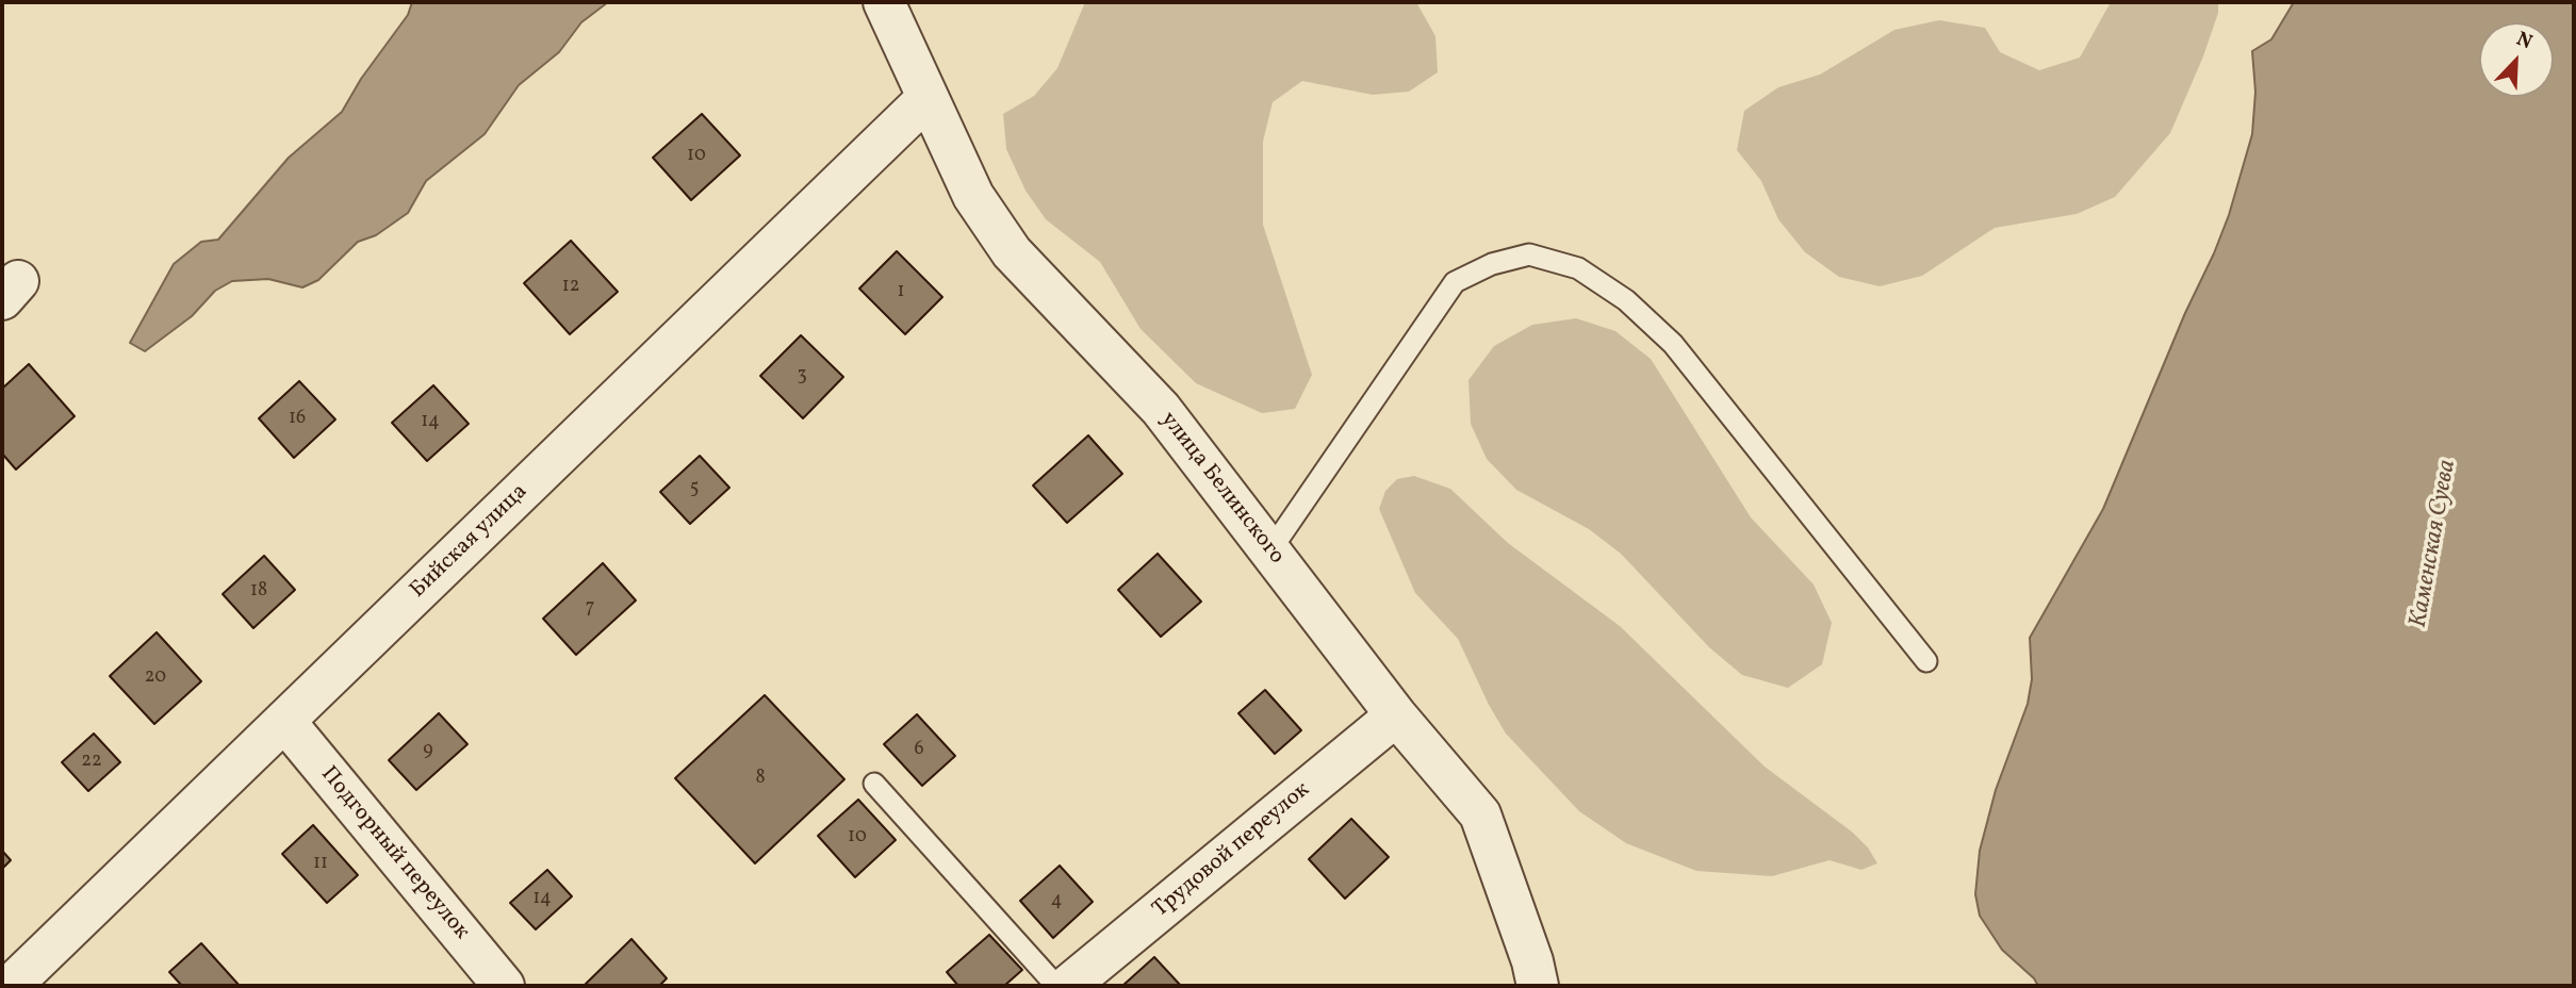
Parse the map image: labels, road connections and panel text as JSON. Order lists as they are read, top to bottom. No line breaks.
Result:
{"streets":{"street":["улица Белинского","Бийская улица","Трудовой переулок","Подгорный переулок"]},"crossings":[["улица Белинского","Бийская улица"],["улица Белинского","Трудовой переулок"],["Бийская улица","Подгорный переулок"]],"water":["Каменская Суева"],"house_numbers":["10","12","1","3","16","14","5","18","7","20","6","9","22","8","10","11","14","4"],"north":"top right"}
